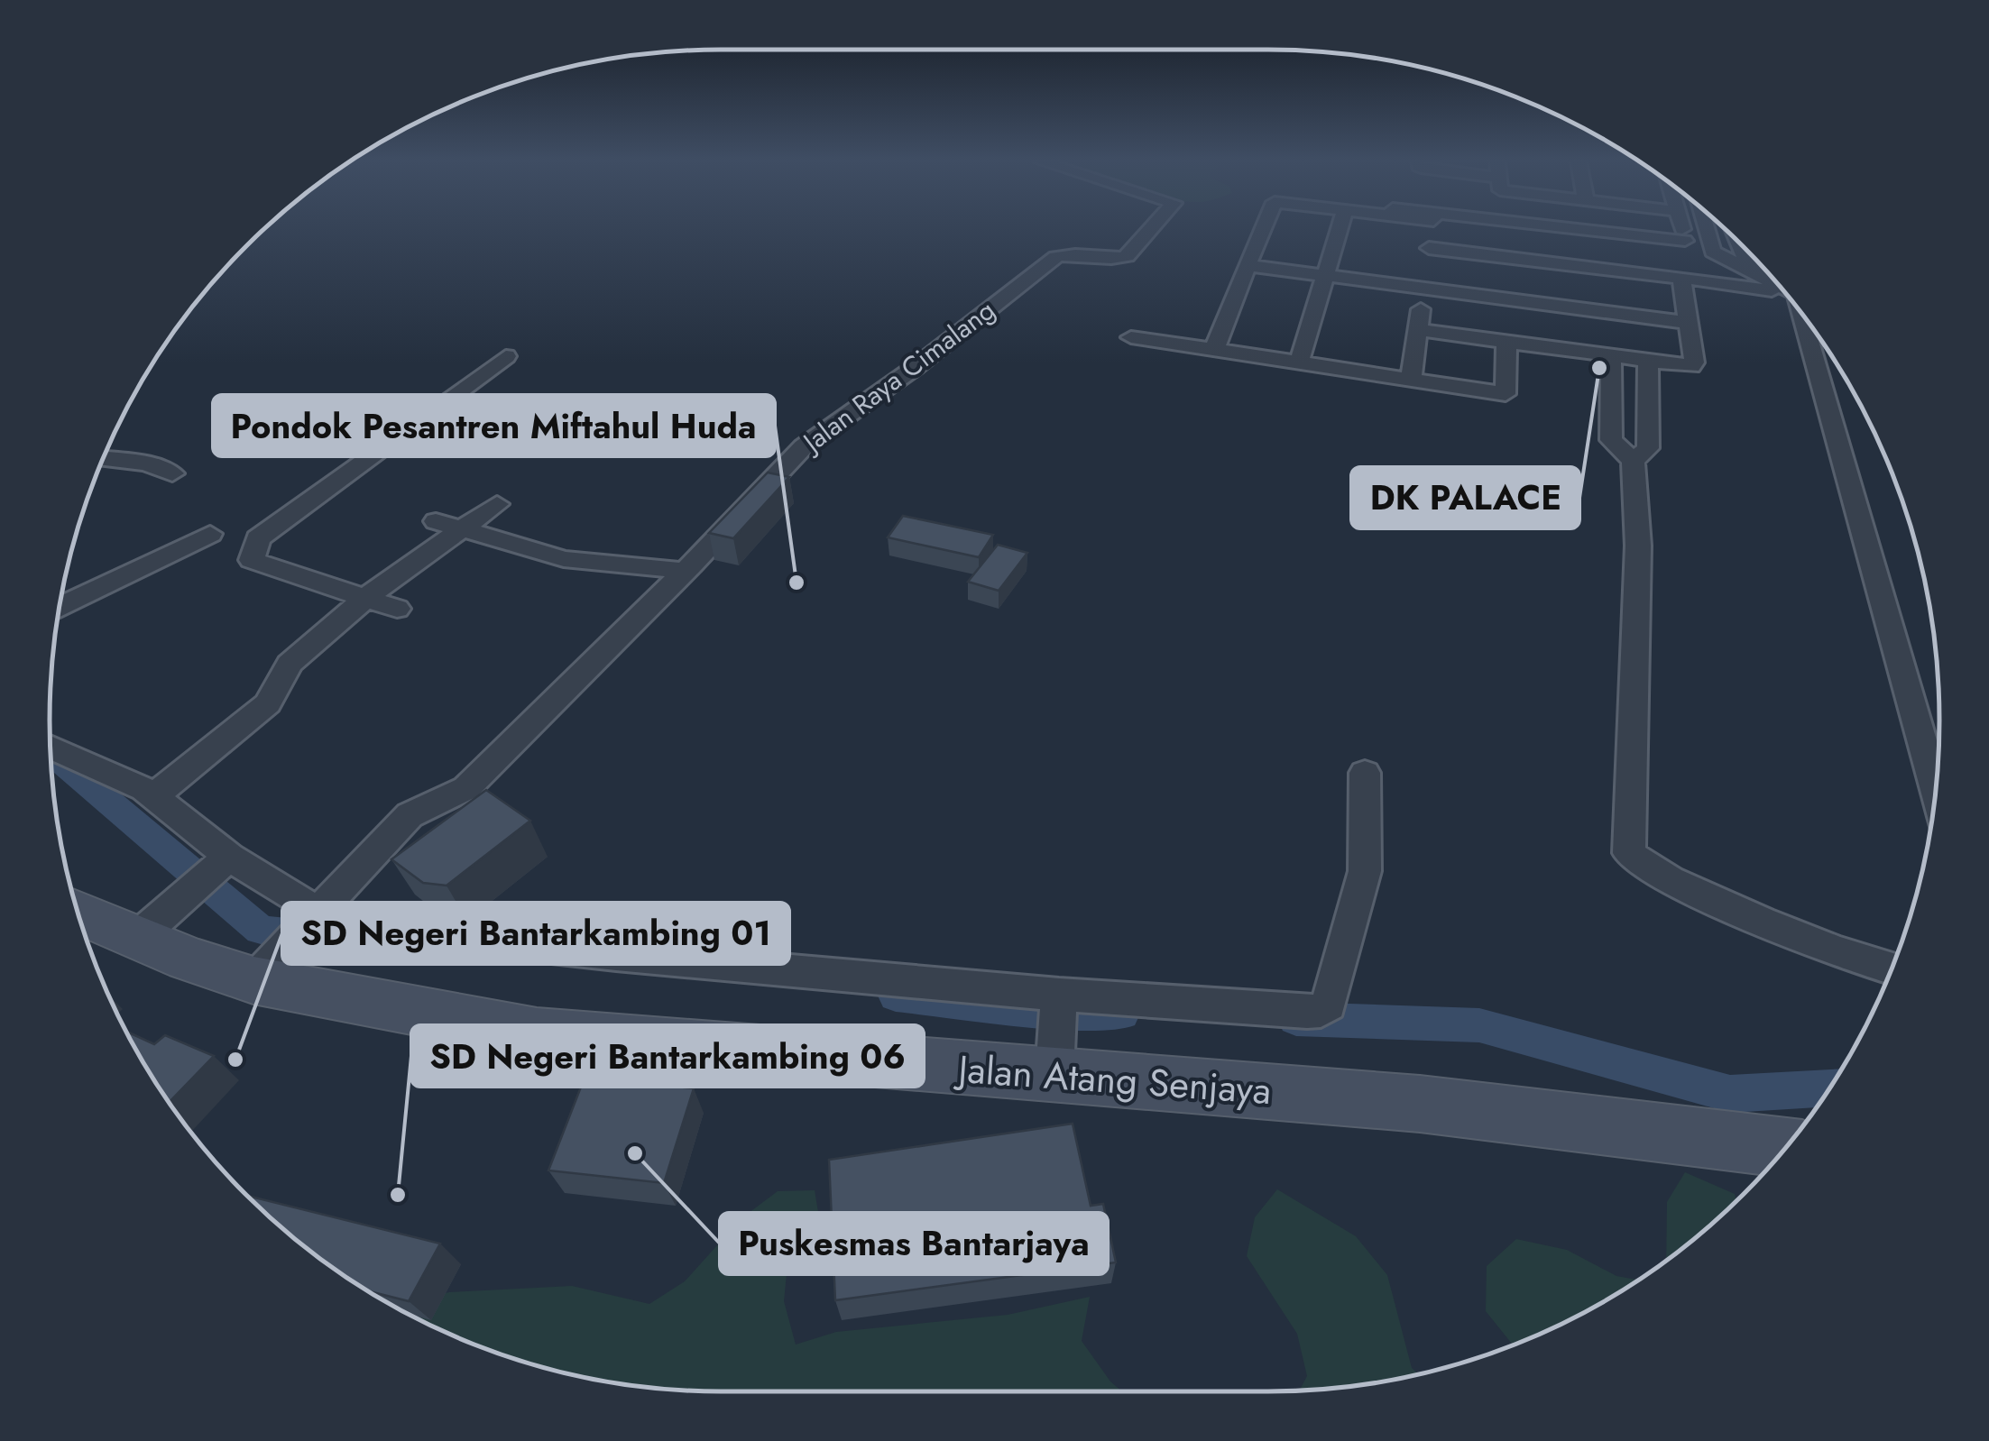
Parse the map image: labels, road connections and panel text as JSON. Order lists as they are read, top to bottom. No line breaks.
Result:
{"streets":{"main road":["Jalan Atang Senjaya"],"street":["Jalan Raya Cimalang"]},"crossings":[["Jalan Raya Cimalang","Jalan Atang Senjaya"]],"places":["DK PALACE","Pondok Pesantren Miftahul Huda","SD Negeri Bantarkambing 01","Puskesmas Bantarjaya","SD Negeri Bantarkambing 06"]}
